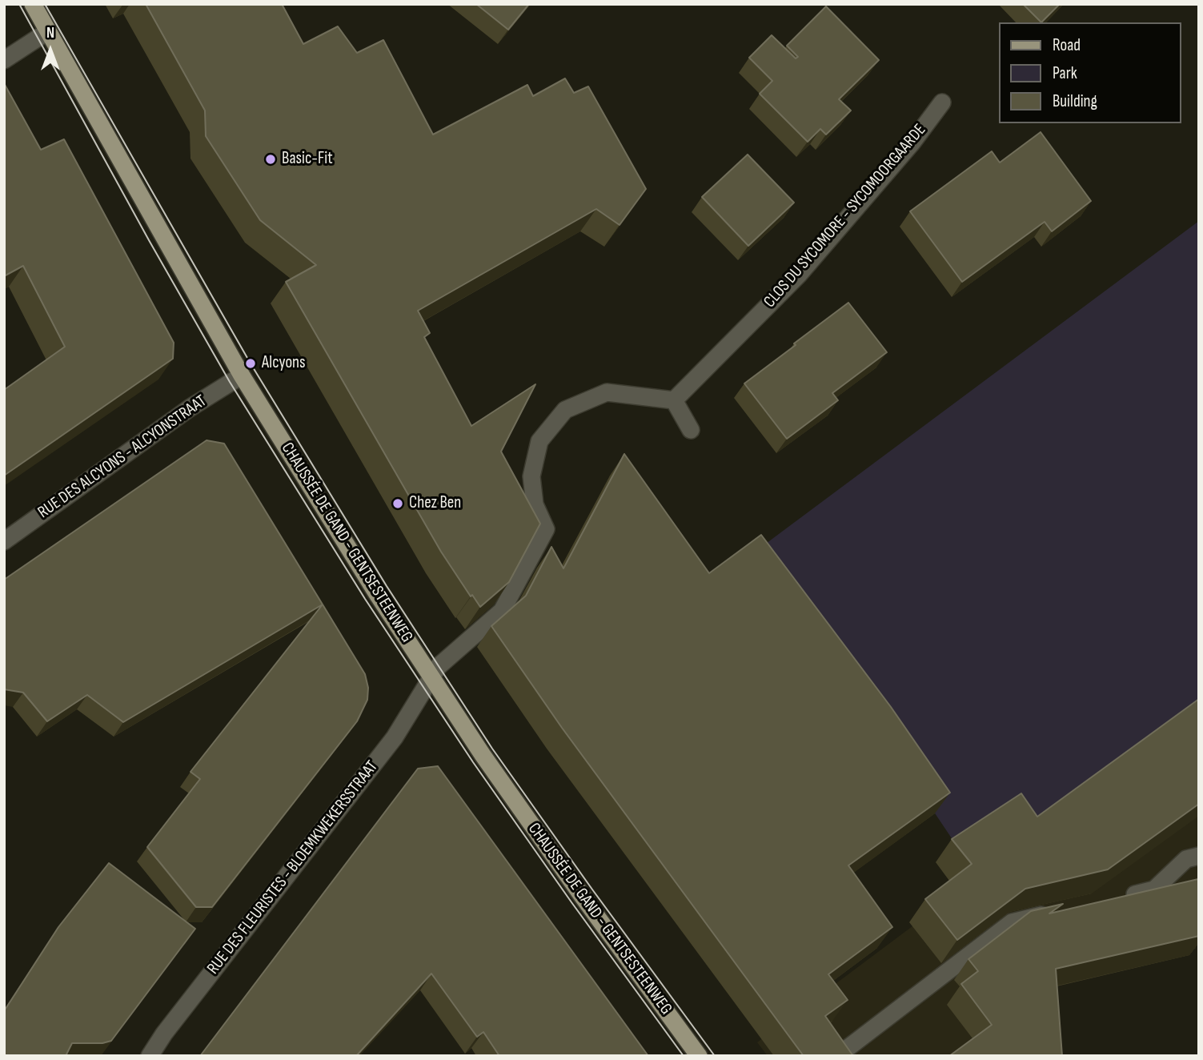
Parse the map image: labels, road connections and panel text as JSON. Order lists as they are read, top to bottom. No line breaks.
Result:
{"streets":{"main road":["CHAUSSÉE DE GAND - GENTSESTEENWEG"],"street":["CLOS DU SYCOMORE - SYCOMOORGAARDE","RUE DES ALCYONS - ALCYONSTRAAT","RUE DES FLEURISTES - BLOEMKWEKERSSTRAAT"]},"crossings":[["RUE DES ALCYONS - ALCYONSTRAAT","CHAUSSÉE DE GAND - GENTSESTEENWEG"],["CHAUSSÉE DE GAND - GENTSESTEENWEG","RUE DES FLEURISTES - BLOEMKWEKERSSTRAAT"]],"places":["Basic-Fit","Alcyons","Chez Ben"],"legend":["Road","Park","Building"],"north":"top"}
